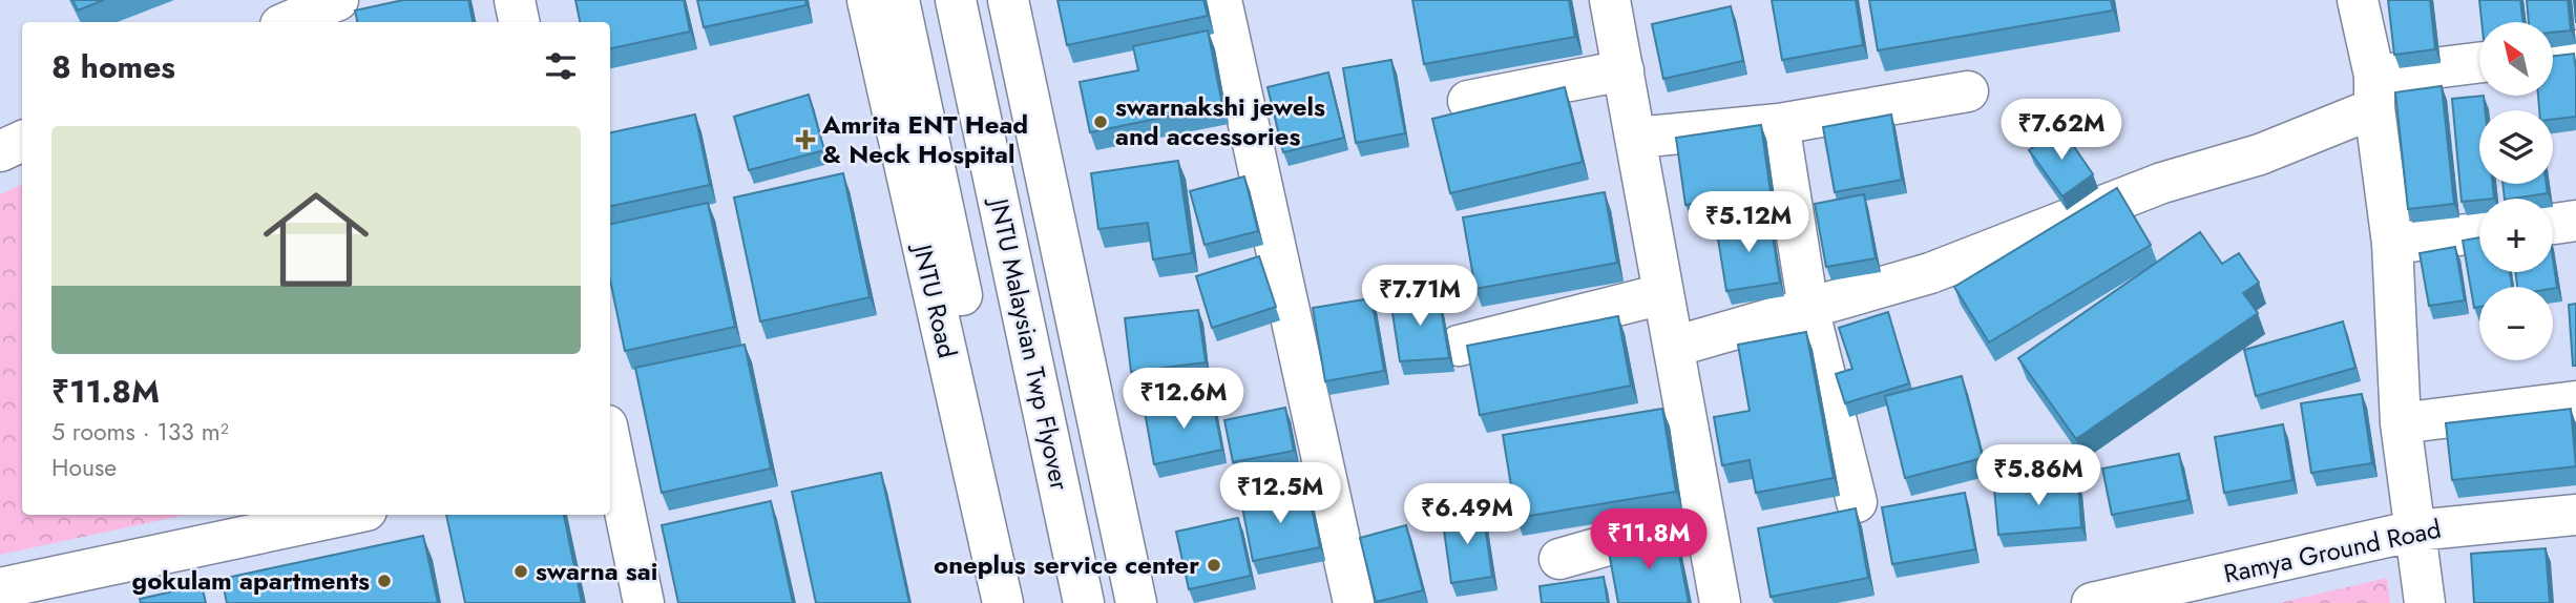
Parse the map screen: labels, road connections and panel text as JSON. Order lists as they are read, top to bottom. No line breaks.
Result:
{"streets":{"street":["JNTU Road","JNTU Malaysian Twp Flyover","Ramya Ground Road"]},"places":{"other":["swarnakshi jewels and accessories","oneplus service center","swarna sai","gokulam apartments"],"health":["Amrita ENT Head & Neck Hospital"]},"north":"top left","page":{"map_buttons":["+","−"],"heading":"8 homes","price":["₹7.62M","₹5.12M","₹7.71M","₹12.6M","₹5.86M","₹12.5M","₹6.49M","₹11.8M"],"list":[{"name":"₹11.8M","note":"5 rooms · 133 m² · House"}]}}
